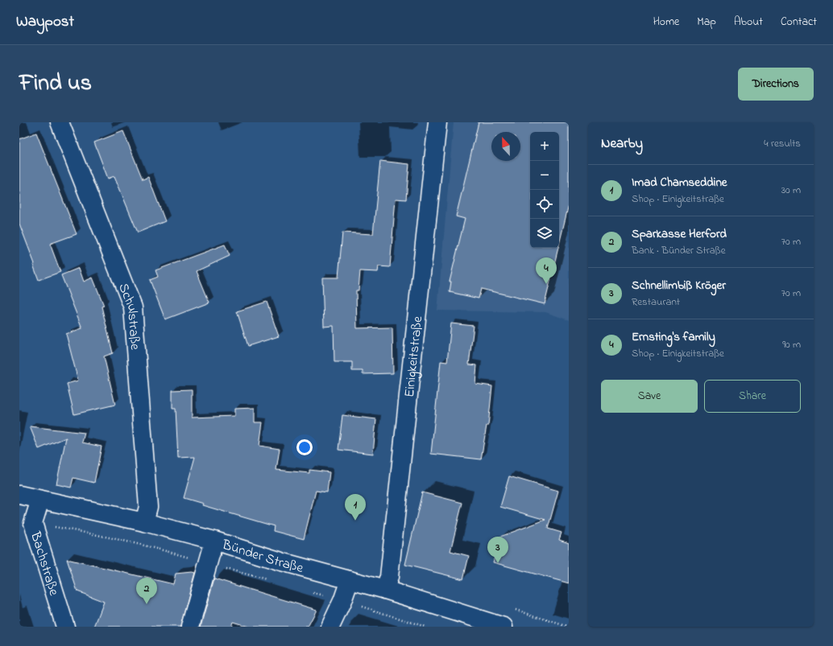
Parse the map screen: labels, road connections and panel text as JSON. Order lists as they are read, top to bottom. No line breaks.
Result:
{"streets":{"street":["Schulstraße","Einigkeitstraße","Bünder Straße","Bachstraße"]},"crossings":[["Schulstraße","Bünder Straße"],["Einigkeitstraße","Bünder Straße"],["Bünder Straße","Bachstraße"]],"north":"top","page":{"header":"Waypost","nav":["Home","Map","About","Contact"],"title":"Find us","buttons":["Directions",["Save","Share"]],"heading":["Nearby","4 results"],"map_buttons":["+","−"],"list":[{"mark":"1","name":"Imad Chamseddine","note":"Shop · Einigkeitstraße","value":"30 m"},{"mark":"2","name":"Sparkasse Herford","note":"Bank · Bünder Straße","value":"70 m"},{"mark":"3","name":"Schnellimbiß Kröger","note":"Restaurant","value":"70 m"},{"mark":"4","name":"Ernsting's family","note":"Shop · Einigkeitstraße","value":"90 m"}],"pins":["4","1","3","2"]}}
